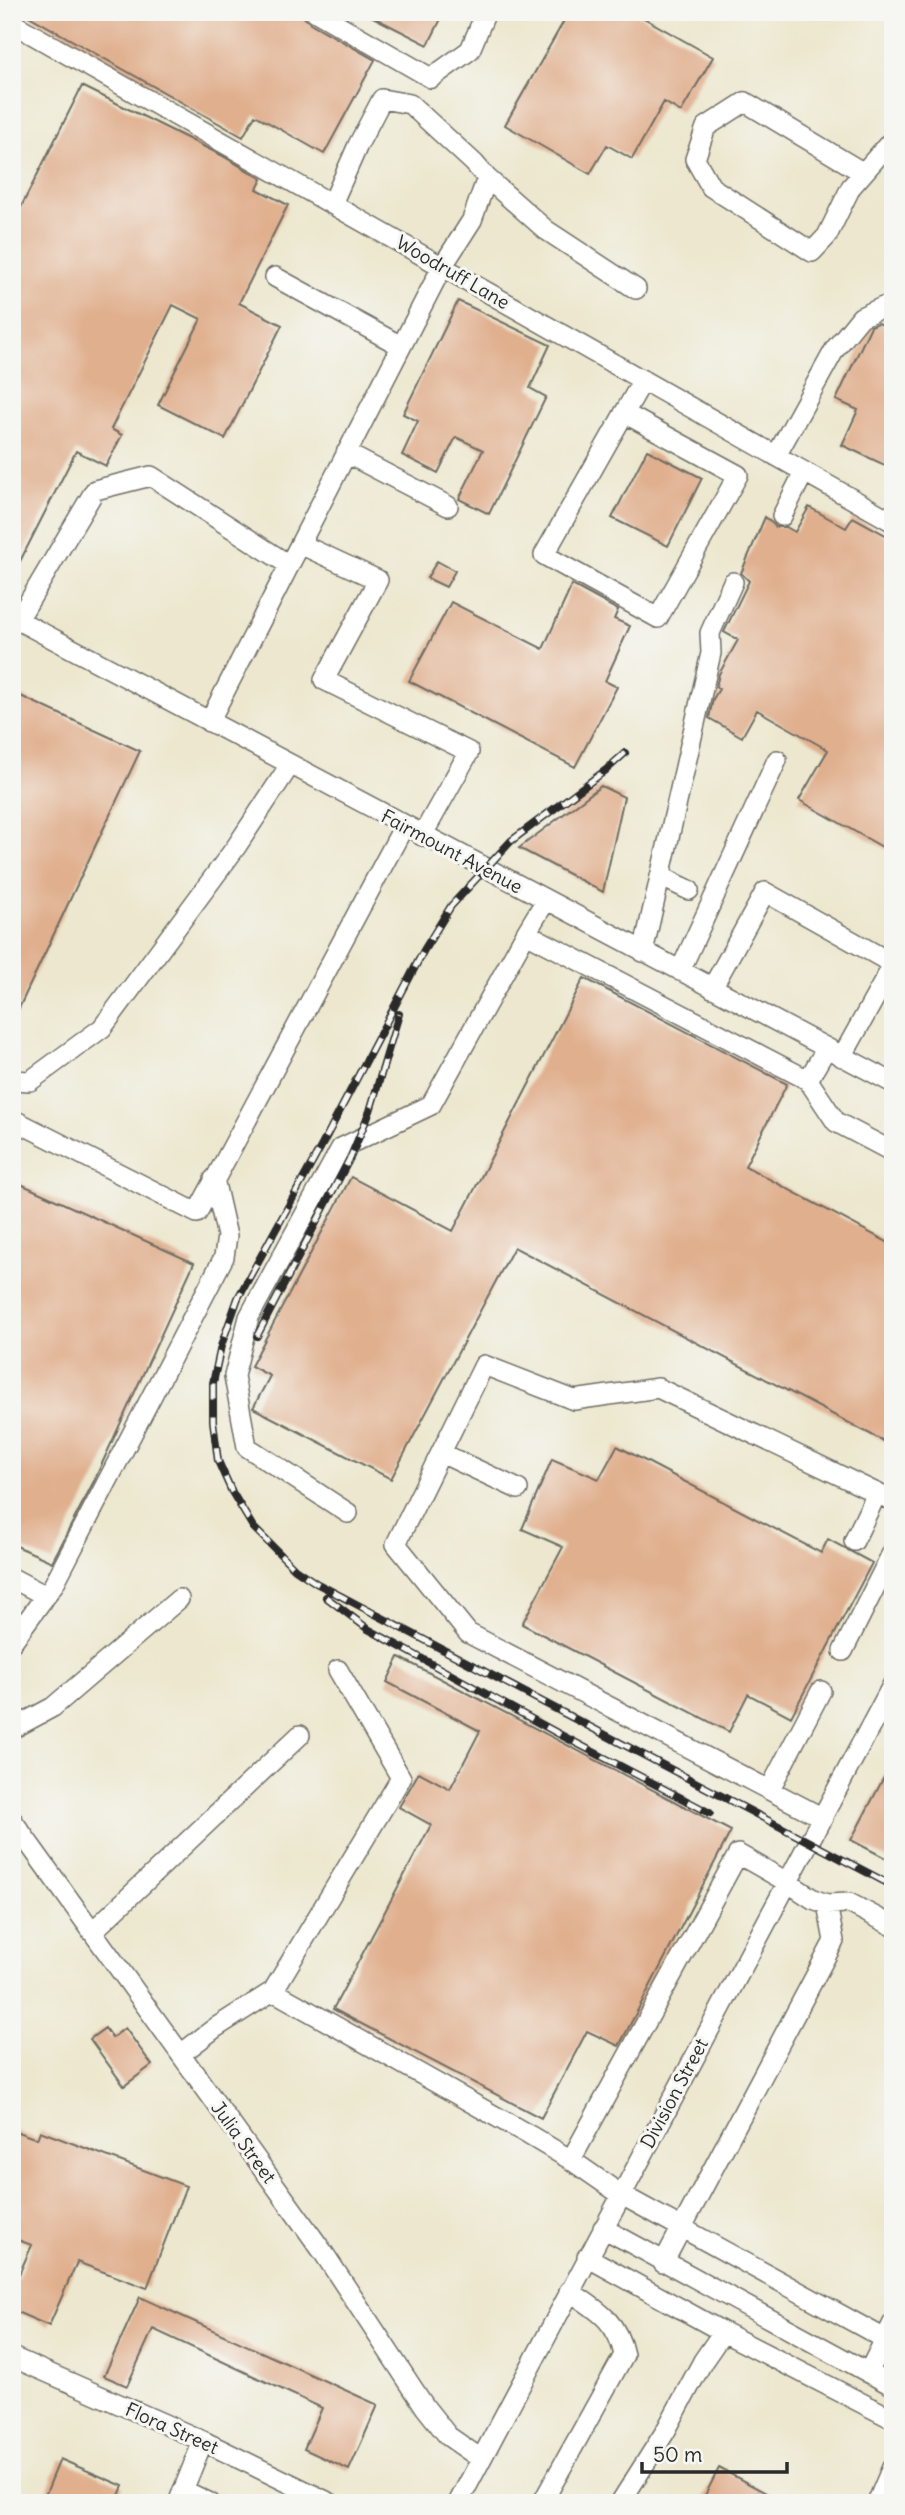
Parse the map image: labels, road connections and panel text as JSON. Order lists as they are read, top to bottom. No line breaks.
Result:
{"streets":{"street":["Woodruff Lane","Fairmount Avenue","Division Street","Julia Street","Flora Street"]},"crossings":[["Division Street","Julia Street"]],"scale_bar":"50 m"}
